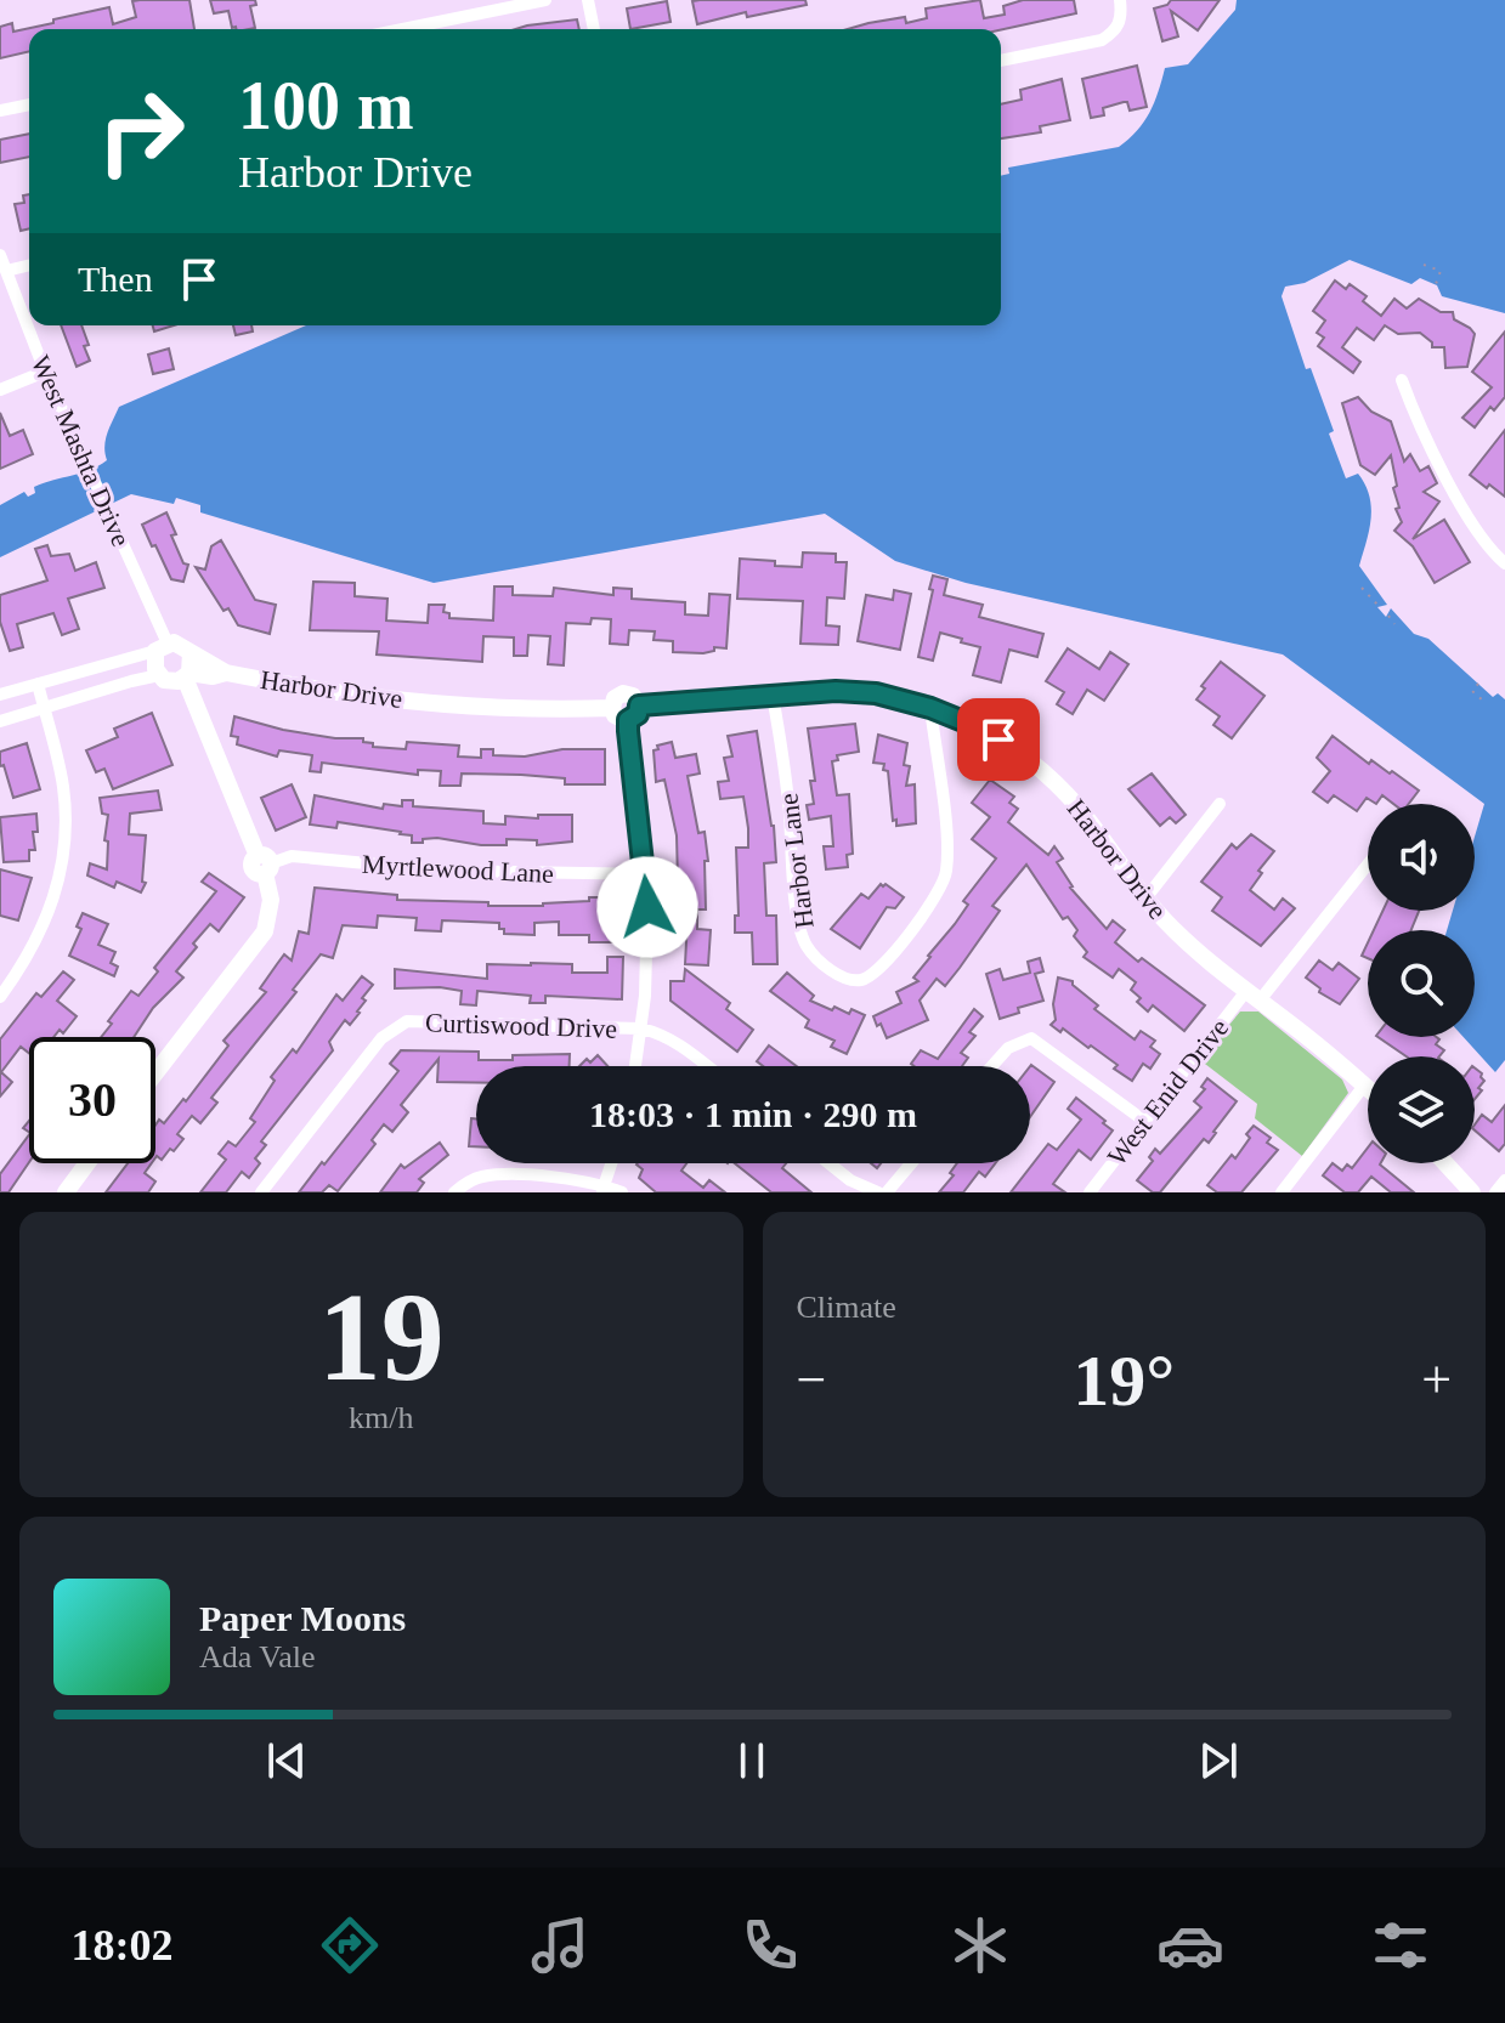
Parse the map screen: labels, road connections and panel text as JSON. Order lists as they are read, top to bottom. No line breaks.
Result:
{"streets":{"street":["West Mashta Drive","Harbor Drive","Harbor Lane","Myrtlewood Lane","Curtiswood Drive","West Enid Drive"]},"crossings":[["West Mashta Drive","Harbor Drive"],["Harbor Drive","Harbor Lane"],["Harbor Drive","West Enid Drive"]],"page":{"turn":["100 m","Harbor Drive"],"then":"Then","limit":"30","trip":"18:03 · 1 min · 290 m","tile":[["19","km/h"],"Climate"],"heat":["−","19°","+"],"song":["Paper Moons","Ada Vale"],"tabs":"18:02"}}
